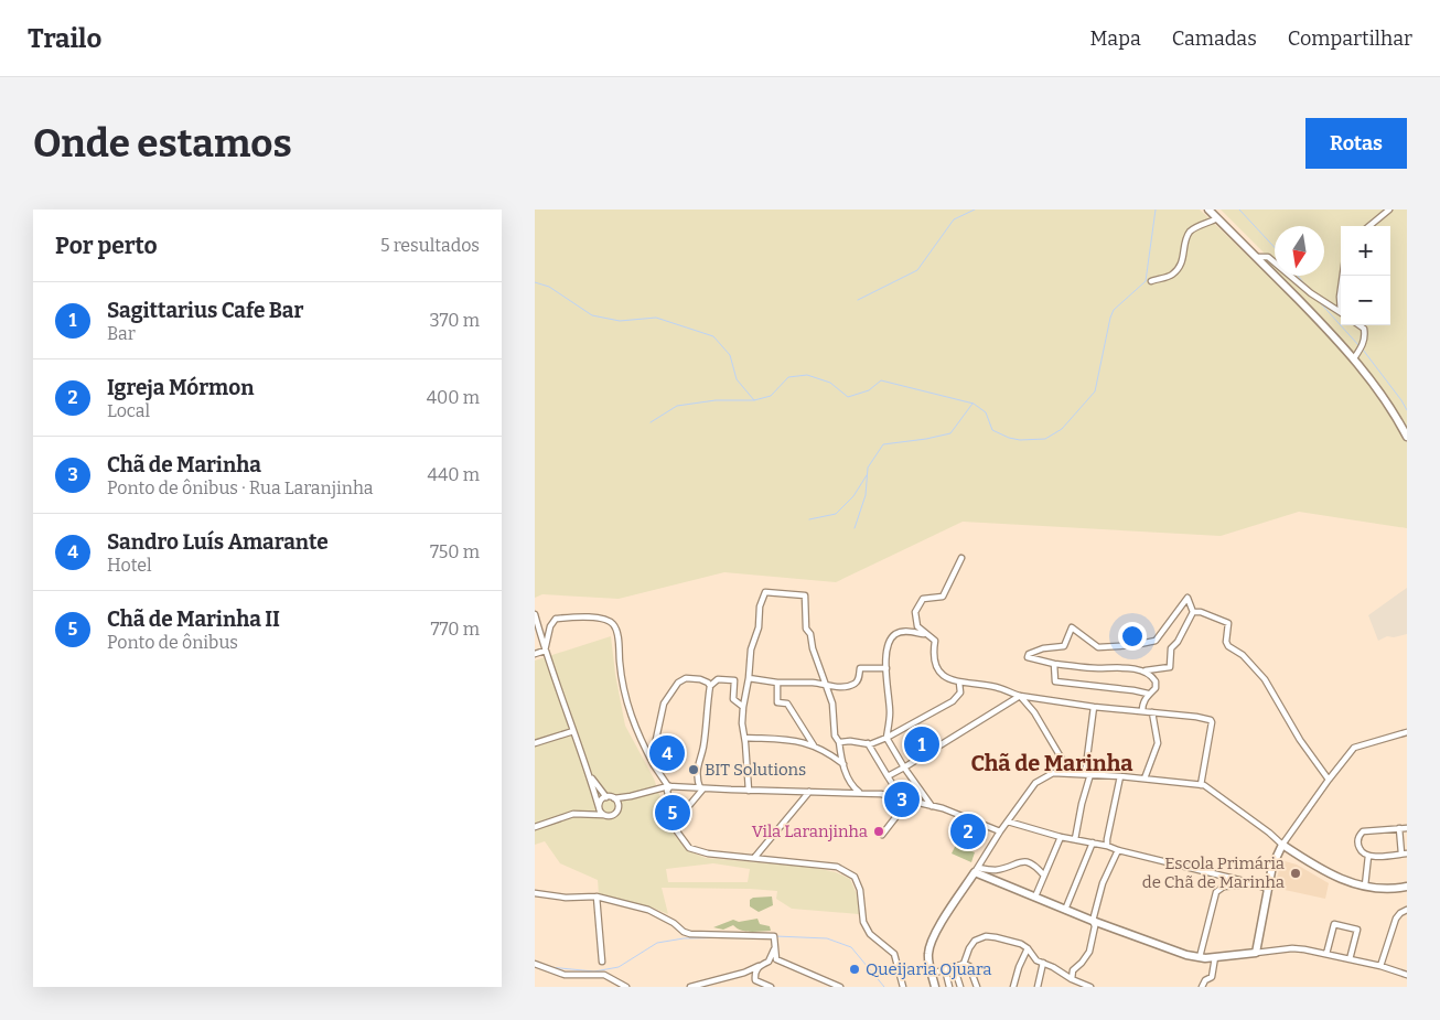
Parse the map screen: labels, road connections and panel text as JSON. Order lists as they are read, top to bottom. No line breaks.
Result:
{"districts":["Chã de Marinha"],"places":["BIT Solutions","Vila Laranjinha","Escola Primária de Chã de Marinha","Queijaria Ojuara"],"north":"bottom","page":{"header":"Trailo","nav":["Mapa","Camadas","Compartilhar"],"buttons":"Rotas","title":"Onde estamos","heading":["Por perto","5 resultados"],"map_buttons":["+","−"],"list":[{"mark":"1","name":"Sagittarius Cafe Bar","note":"Bar","value":"370 m"},{"mark":"2","name":"Igreja Mórmon","note":"Local","value":"400 m"},{"mark":"3","name":"Chã de Marinha","note":"Ponto de ônibus · Rua Laranjinha","value":"440 m"},{"mark":"4","name":"Sandro Luís Amarante","note":"Hotel","value":"750 m"},{"mark":"5","name":"Chã de Marinha II","note":"Ponto de ônibus","value":"770 m"}],"pins":["1","4","3","5","2"]}}
